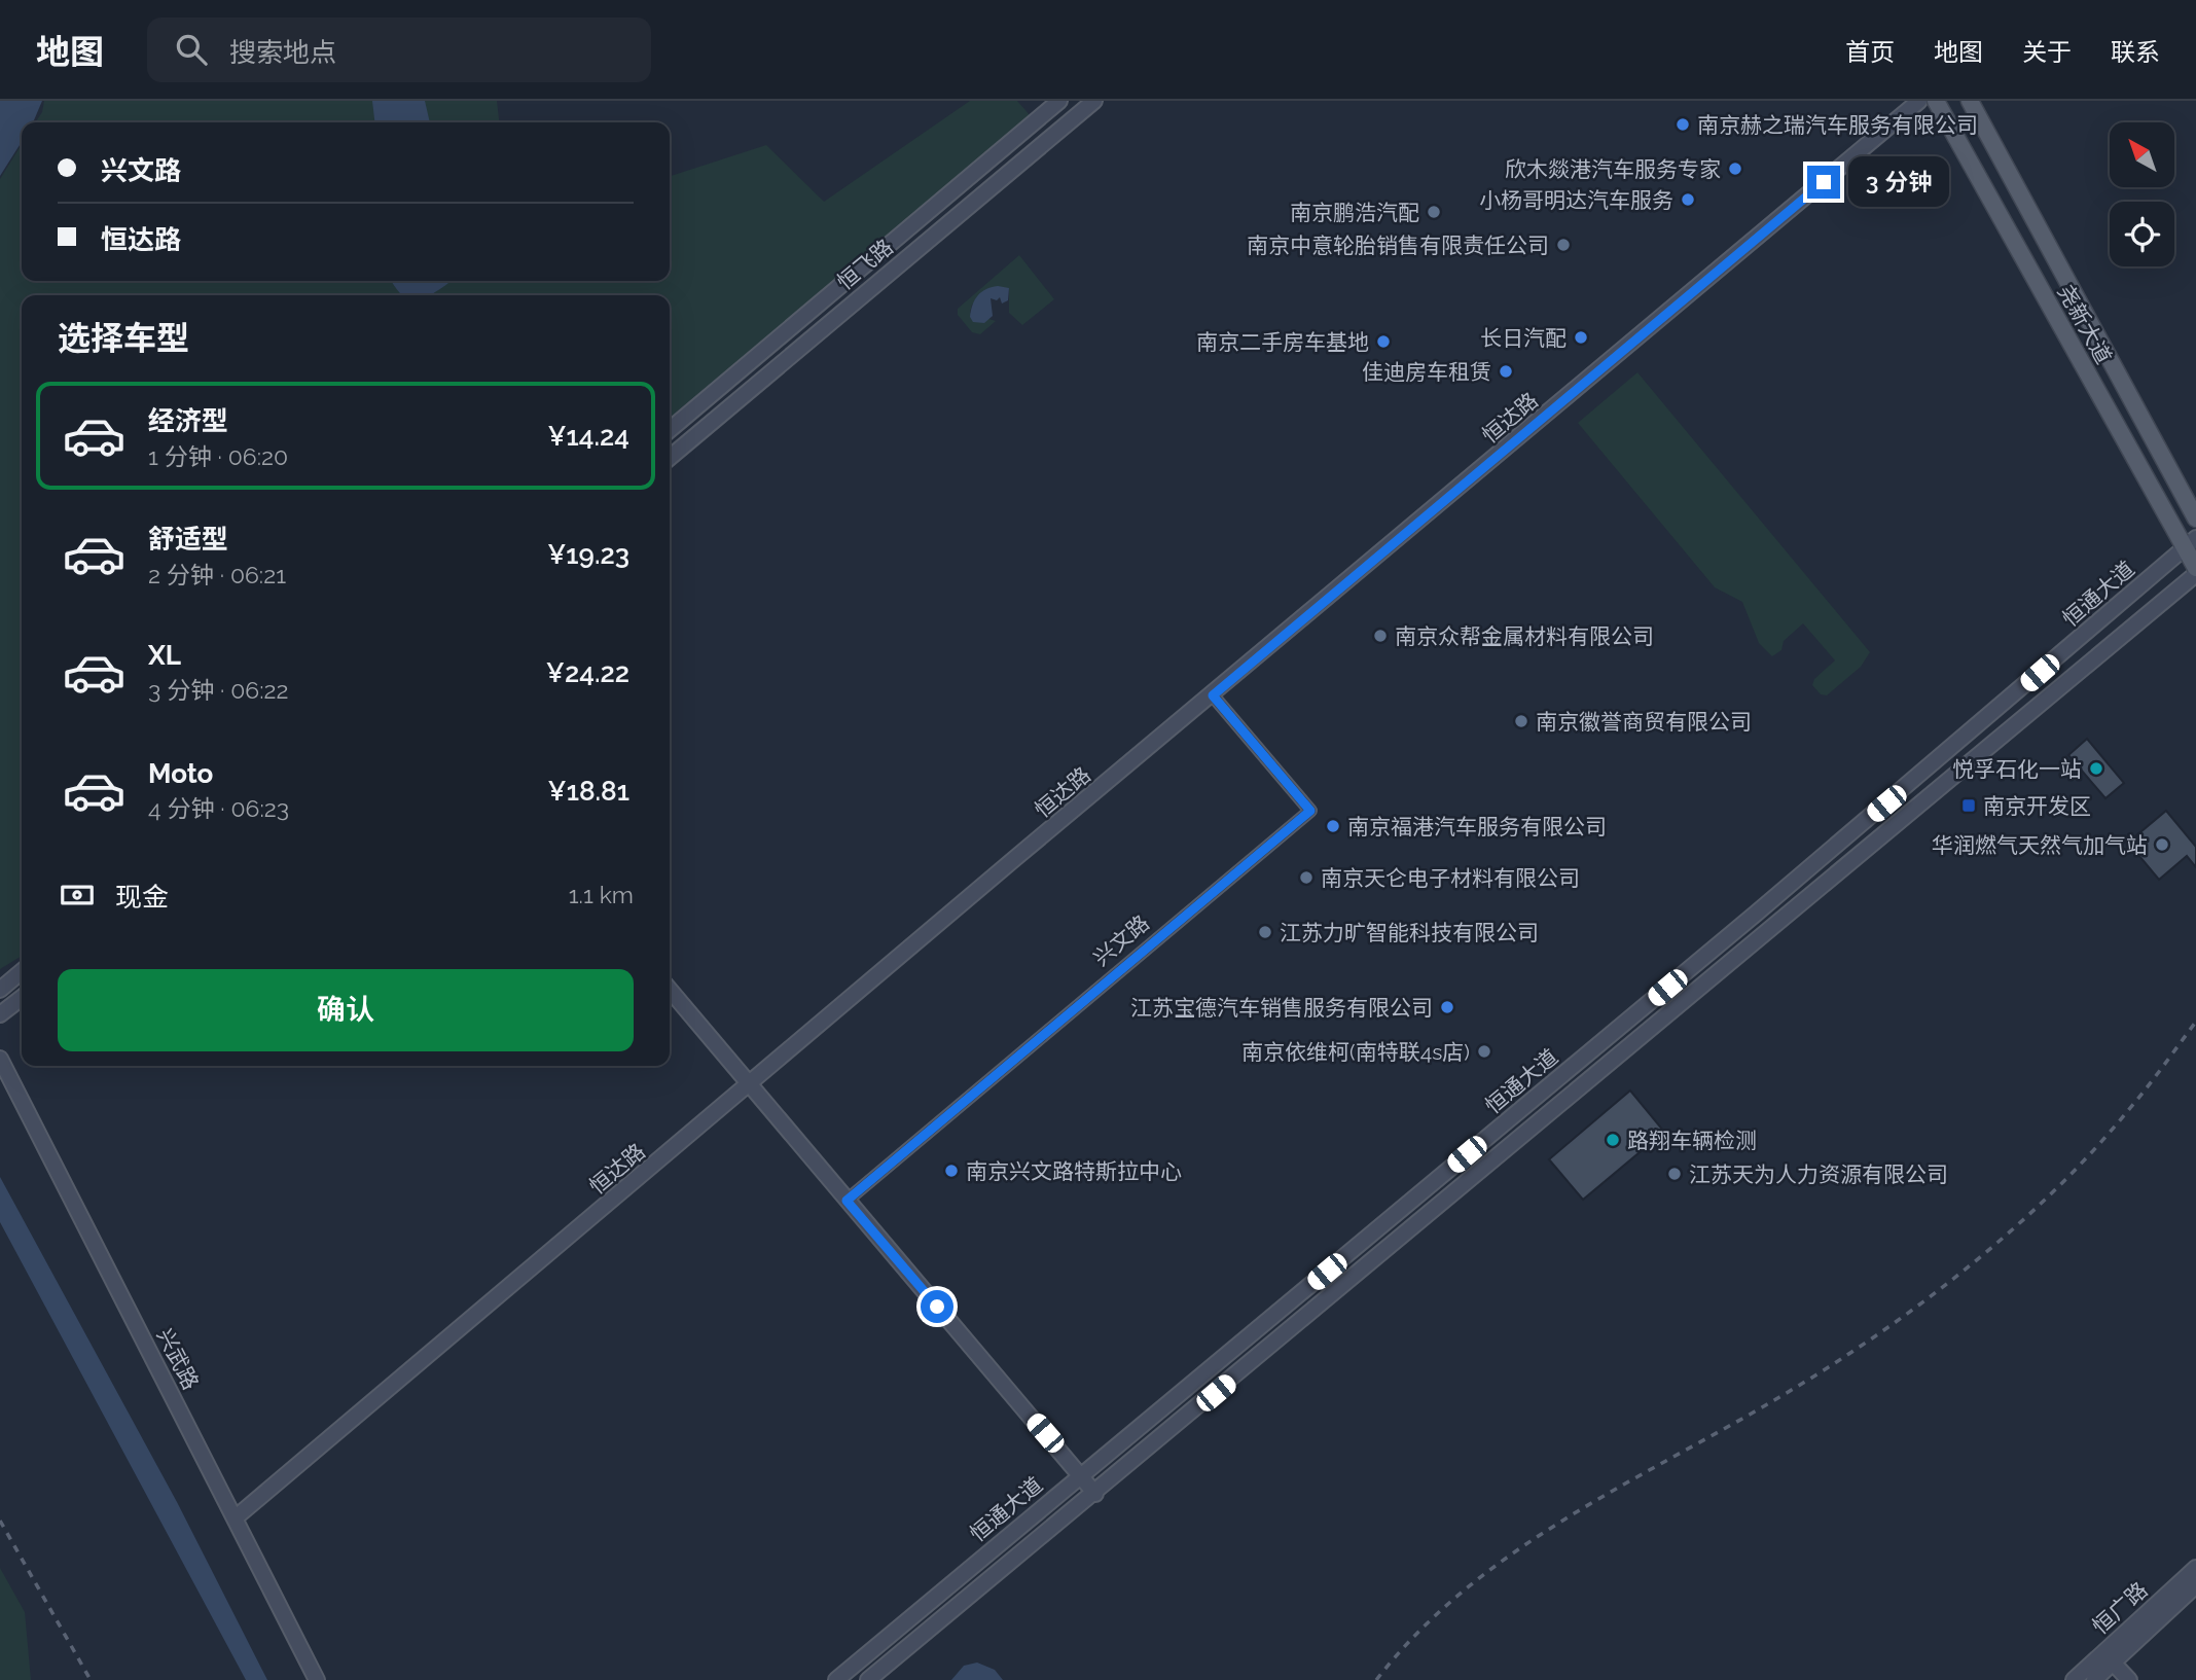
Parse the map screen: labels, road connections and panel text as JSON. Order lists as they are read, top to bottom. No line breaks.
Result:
{"streets":{"main road":["恒飞路","尧新大道","恒达路","恒通大道","兴武路","恒广路"],"street":["兴文路"]},"crossings":[["尧新大道","恒通大道"],["恒达路","兴文路"],["恒达路","兴武路"]],"places":{"other":["南京赫之瑞汽车服务有限公司","欣木燚港汽车服务专家","小杨哥明达汽车服务","南京鹏浩汽配","南京中意轮胎销售有限责任公司","长日汽配","南京二手房车基地","佳迪房车租赁","南京众帮金属材料有限公司","南京徽誉商贸有限公司","悦孚石化一站","南京福港汽车服务有限公司","华润燃气天然气加气站","南京天仑电子材料有限公司","江苏力旷智能科技有限公司","江苏宝德汽车销售服务有限公司","南京依维柯(南特联4s店)","路翔车辆检测","南京兴文路特斯拉中心","江苏天为人力资源有限公司"],"transit":["南京开发区"]},"north":"top left","page":{"header":"地图","search":"搜索地点","nav":["首页","地图","关于","联系"],"banner":["兴文路","恒达路"],"bubble":"3 分钟","heading":"选择车型","list":[{"name":"经济型","note":"1 分钟 · 06:20","value":"¥14.24"},{"name":"舒适型","note":"2 分钟 · 06:21","value":"¥19.23"},{"name":"XL","note":"3 分钟 · 06:22","value":"¥24.22"},{"name":"Moto","note":"4 分钟 · 06:23","value":"¥18.81"}],"pay":["现金","1.1 km"],"buttons":"确认"}}
